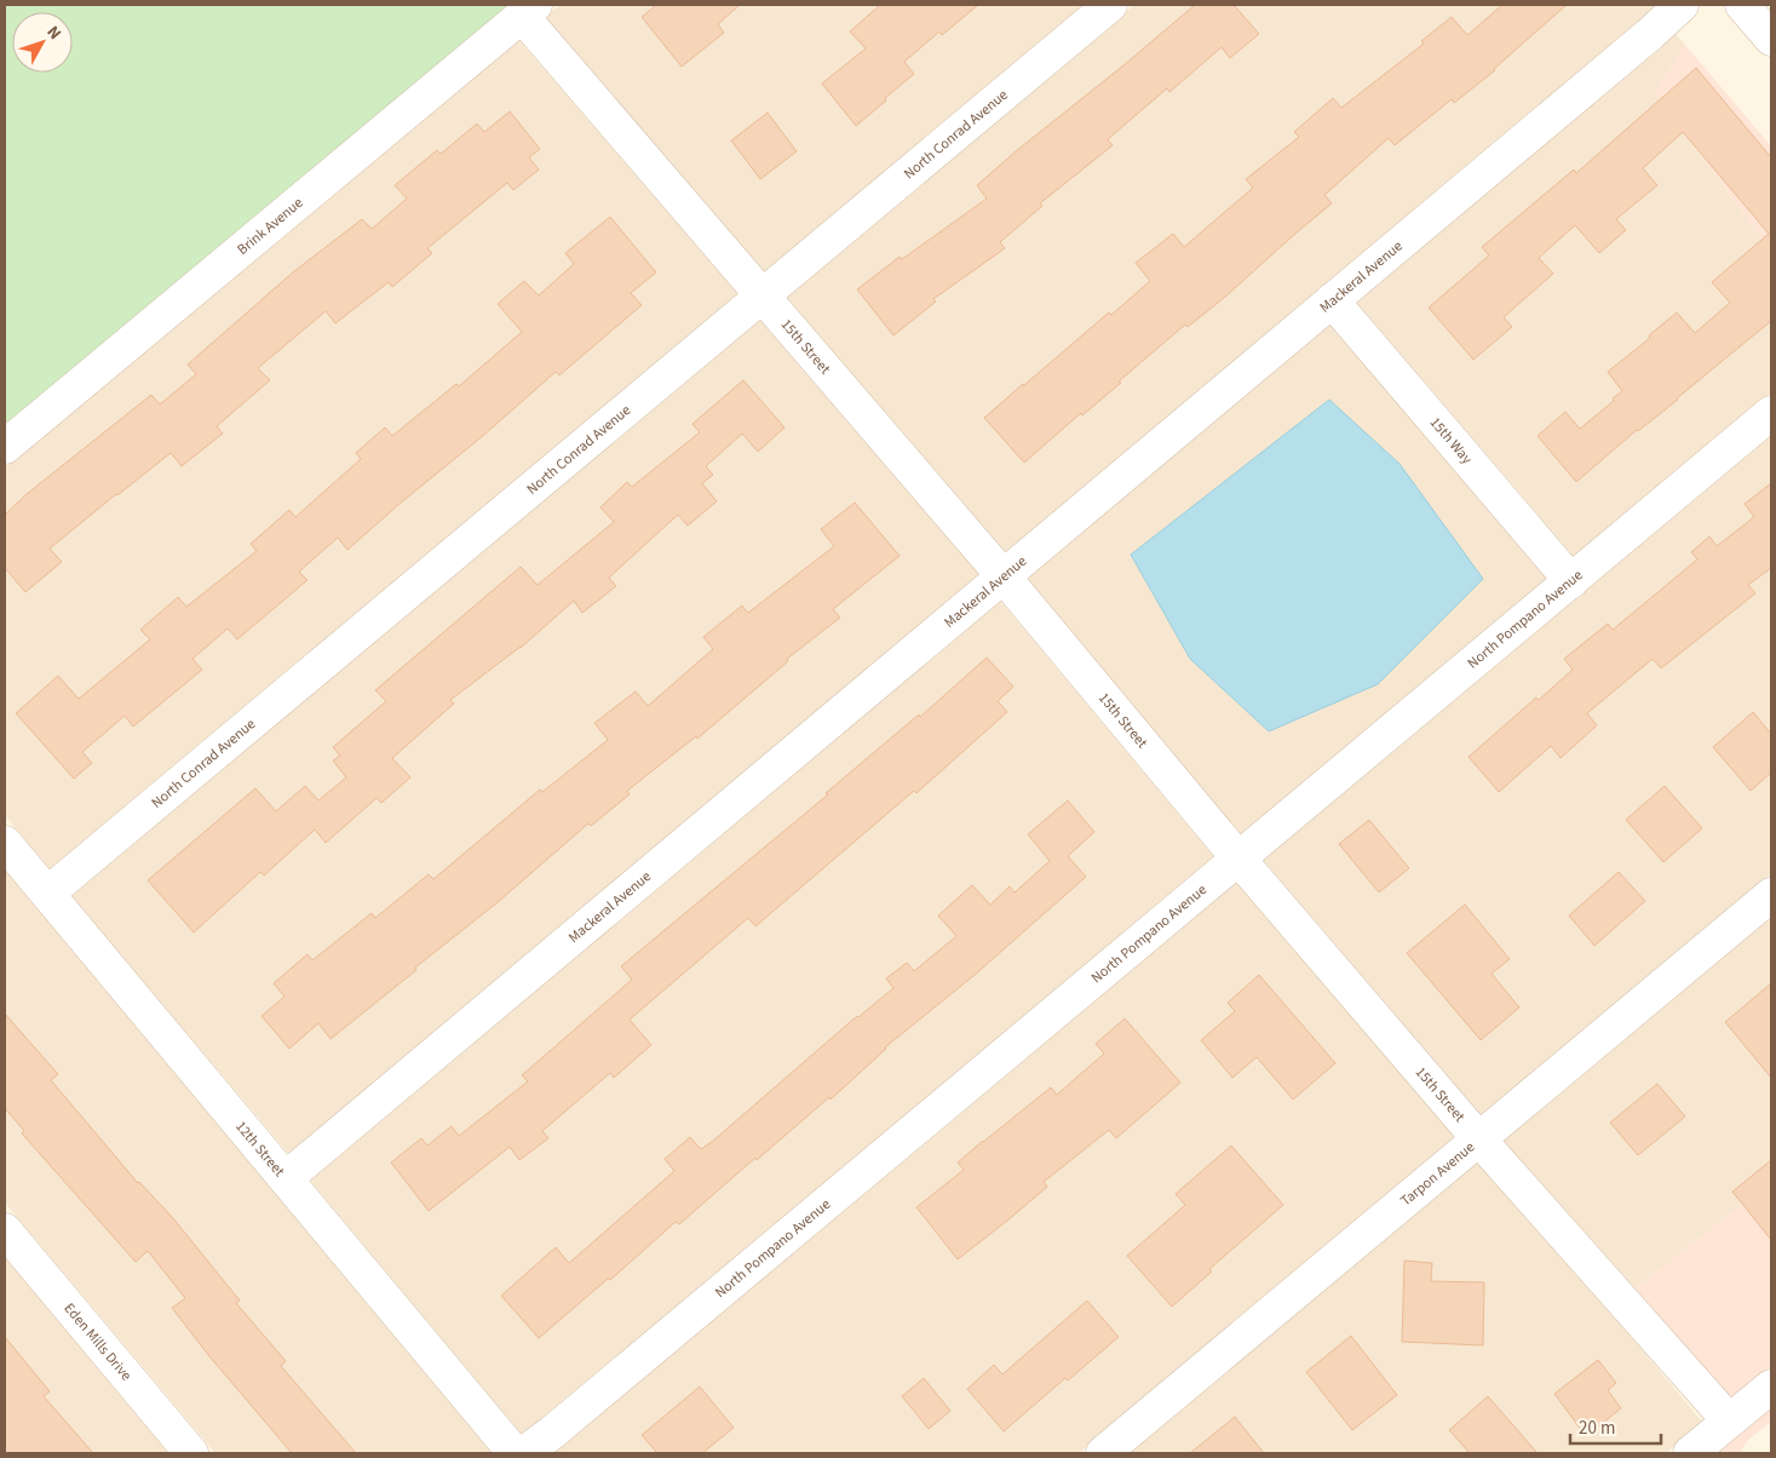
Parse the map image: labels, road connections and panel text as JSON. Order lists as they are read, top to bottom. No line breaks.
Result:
{"streets":{"street":["North Conrad Avenue","Brink Avenue","Mackeral Avenue","15th Street","15th Way","North Pompano Avenue","12th Street","Tarpon Avenue","Eden Mills Drive"]},"crossings":[["North Conrad Avenue","15th Street"],["North Conrad Avenue","12th Street"],["Brink Avenue","15th Street"],["Mackeral Avenue","15th Street"],["Mackeral Avenue","15th Way"],["Mackeral Avenue","12th Street"],["15th Street","North Pompano Avenue"],["15th Street","Tarpon Avenue"],["15th Way","North Pompano Avenue"]],"scale_bar":"20 m","north":"top right"}
